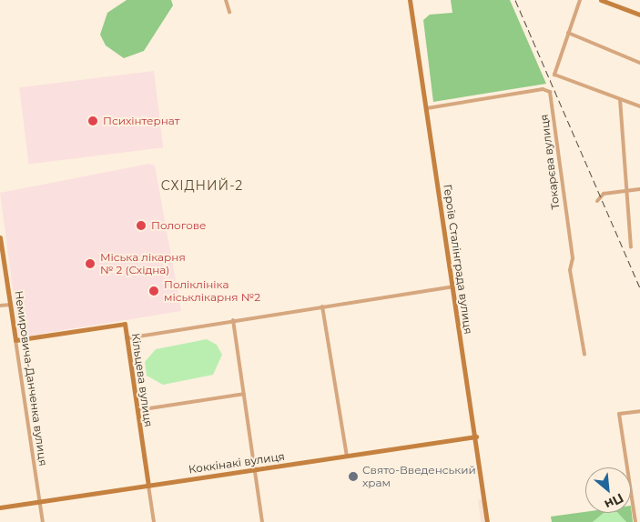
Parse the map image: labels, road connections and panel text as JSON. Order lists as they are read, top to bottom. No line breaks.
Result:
{"streets":{"street":["Токарєва вулиця","Героїв Сталінграда вулиця","Немировича-Данченка вулиця","Кільцева вулиця","Коккінакі вулиця"]},"crossings":[["Токарєва вулиця","Героїв Сталінграда вулиця"],["Героїв Сталінграда вулиця","Коккінакі вулиця"],["Немировича-Данченка вулиця","Кільцева вулиця"],["Немировича-Данченка вулиця","Коккінакі вулиця"],["Кільцева вулиця","Коккінакі вулиця"]],"districts":["СХІДНИЙ-2"],"places":["Психінтернат","Пологове","Міська лікарня № 2 (Східна)","Поліклініка міськлікарня №2","Свято-Введенський храм"],"north":"bottom right"}
